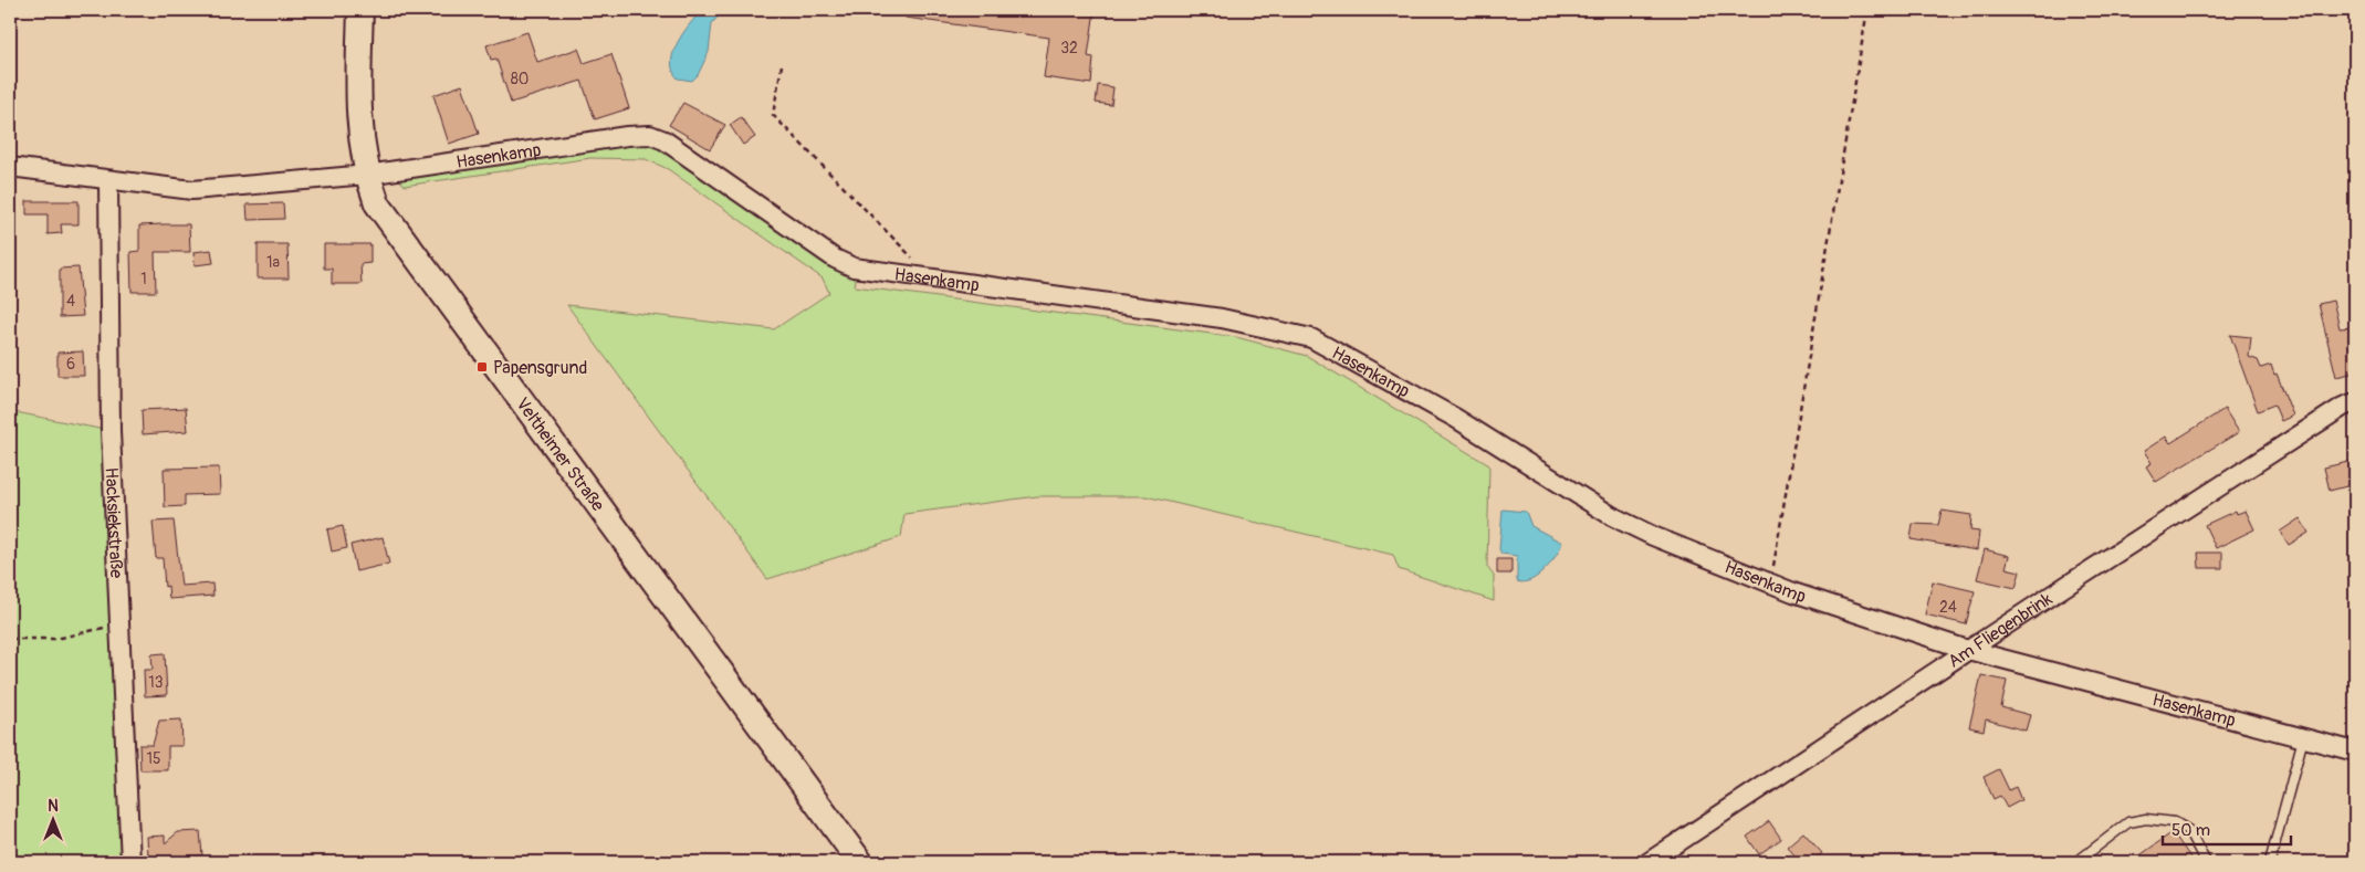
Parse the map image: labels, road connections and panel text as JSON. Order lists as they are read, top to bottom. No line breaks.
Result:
{"streets":{"main road":["Veltheimer Straße"],"street":["Hasenkamp","Hacksiekstraße","Am Fliegenbrink"]},"crossings":[["Hasenkamp","Veltheimer Straße"],["Hasenkamp","Am Fliegenbrink"]],"places":{"transit":["Papensgrund"]},"house_numbers":["32","80","1a","1","4","6","24","13","15"],"scale_bar":"50 m","north":"top"}
